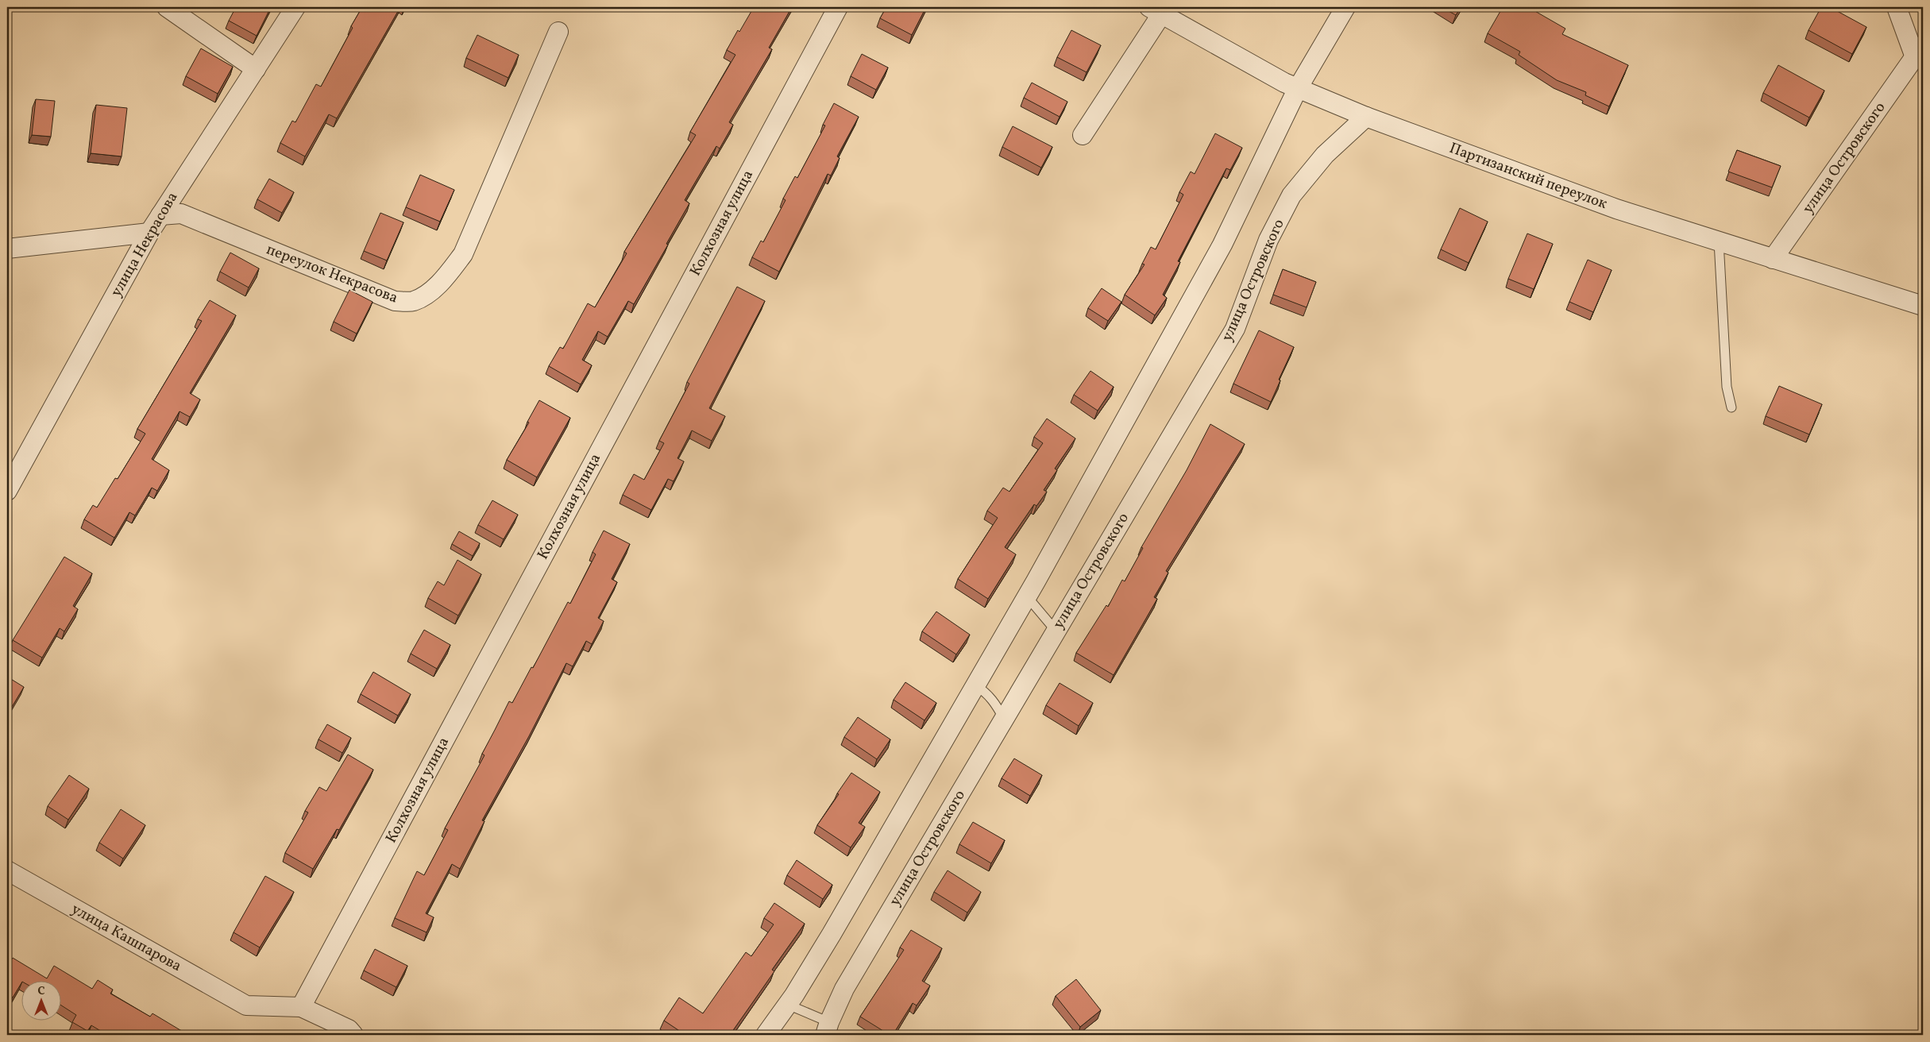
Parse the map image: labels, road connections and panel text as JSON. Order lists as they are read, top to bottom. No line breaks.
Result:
{"streets":{"street":["улица Островского","Партизанский переулок","Колхозная улица","улица Некрасова","переулок Некрасова","улица Кашпарова"]},"crossings":[["улица Островского","Партизанский переулок"],["Колхозная улица","улица Кашпарова"],["улица Некрасова","переулок Некрасова"]],"north":"top"}
